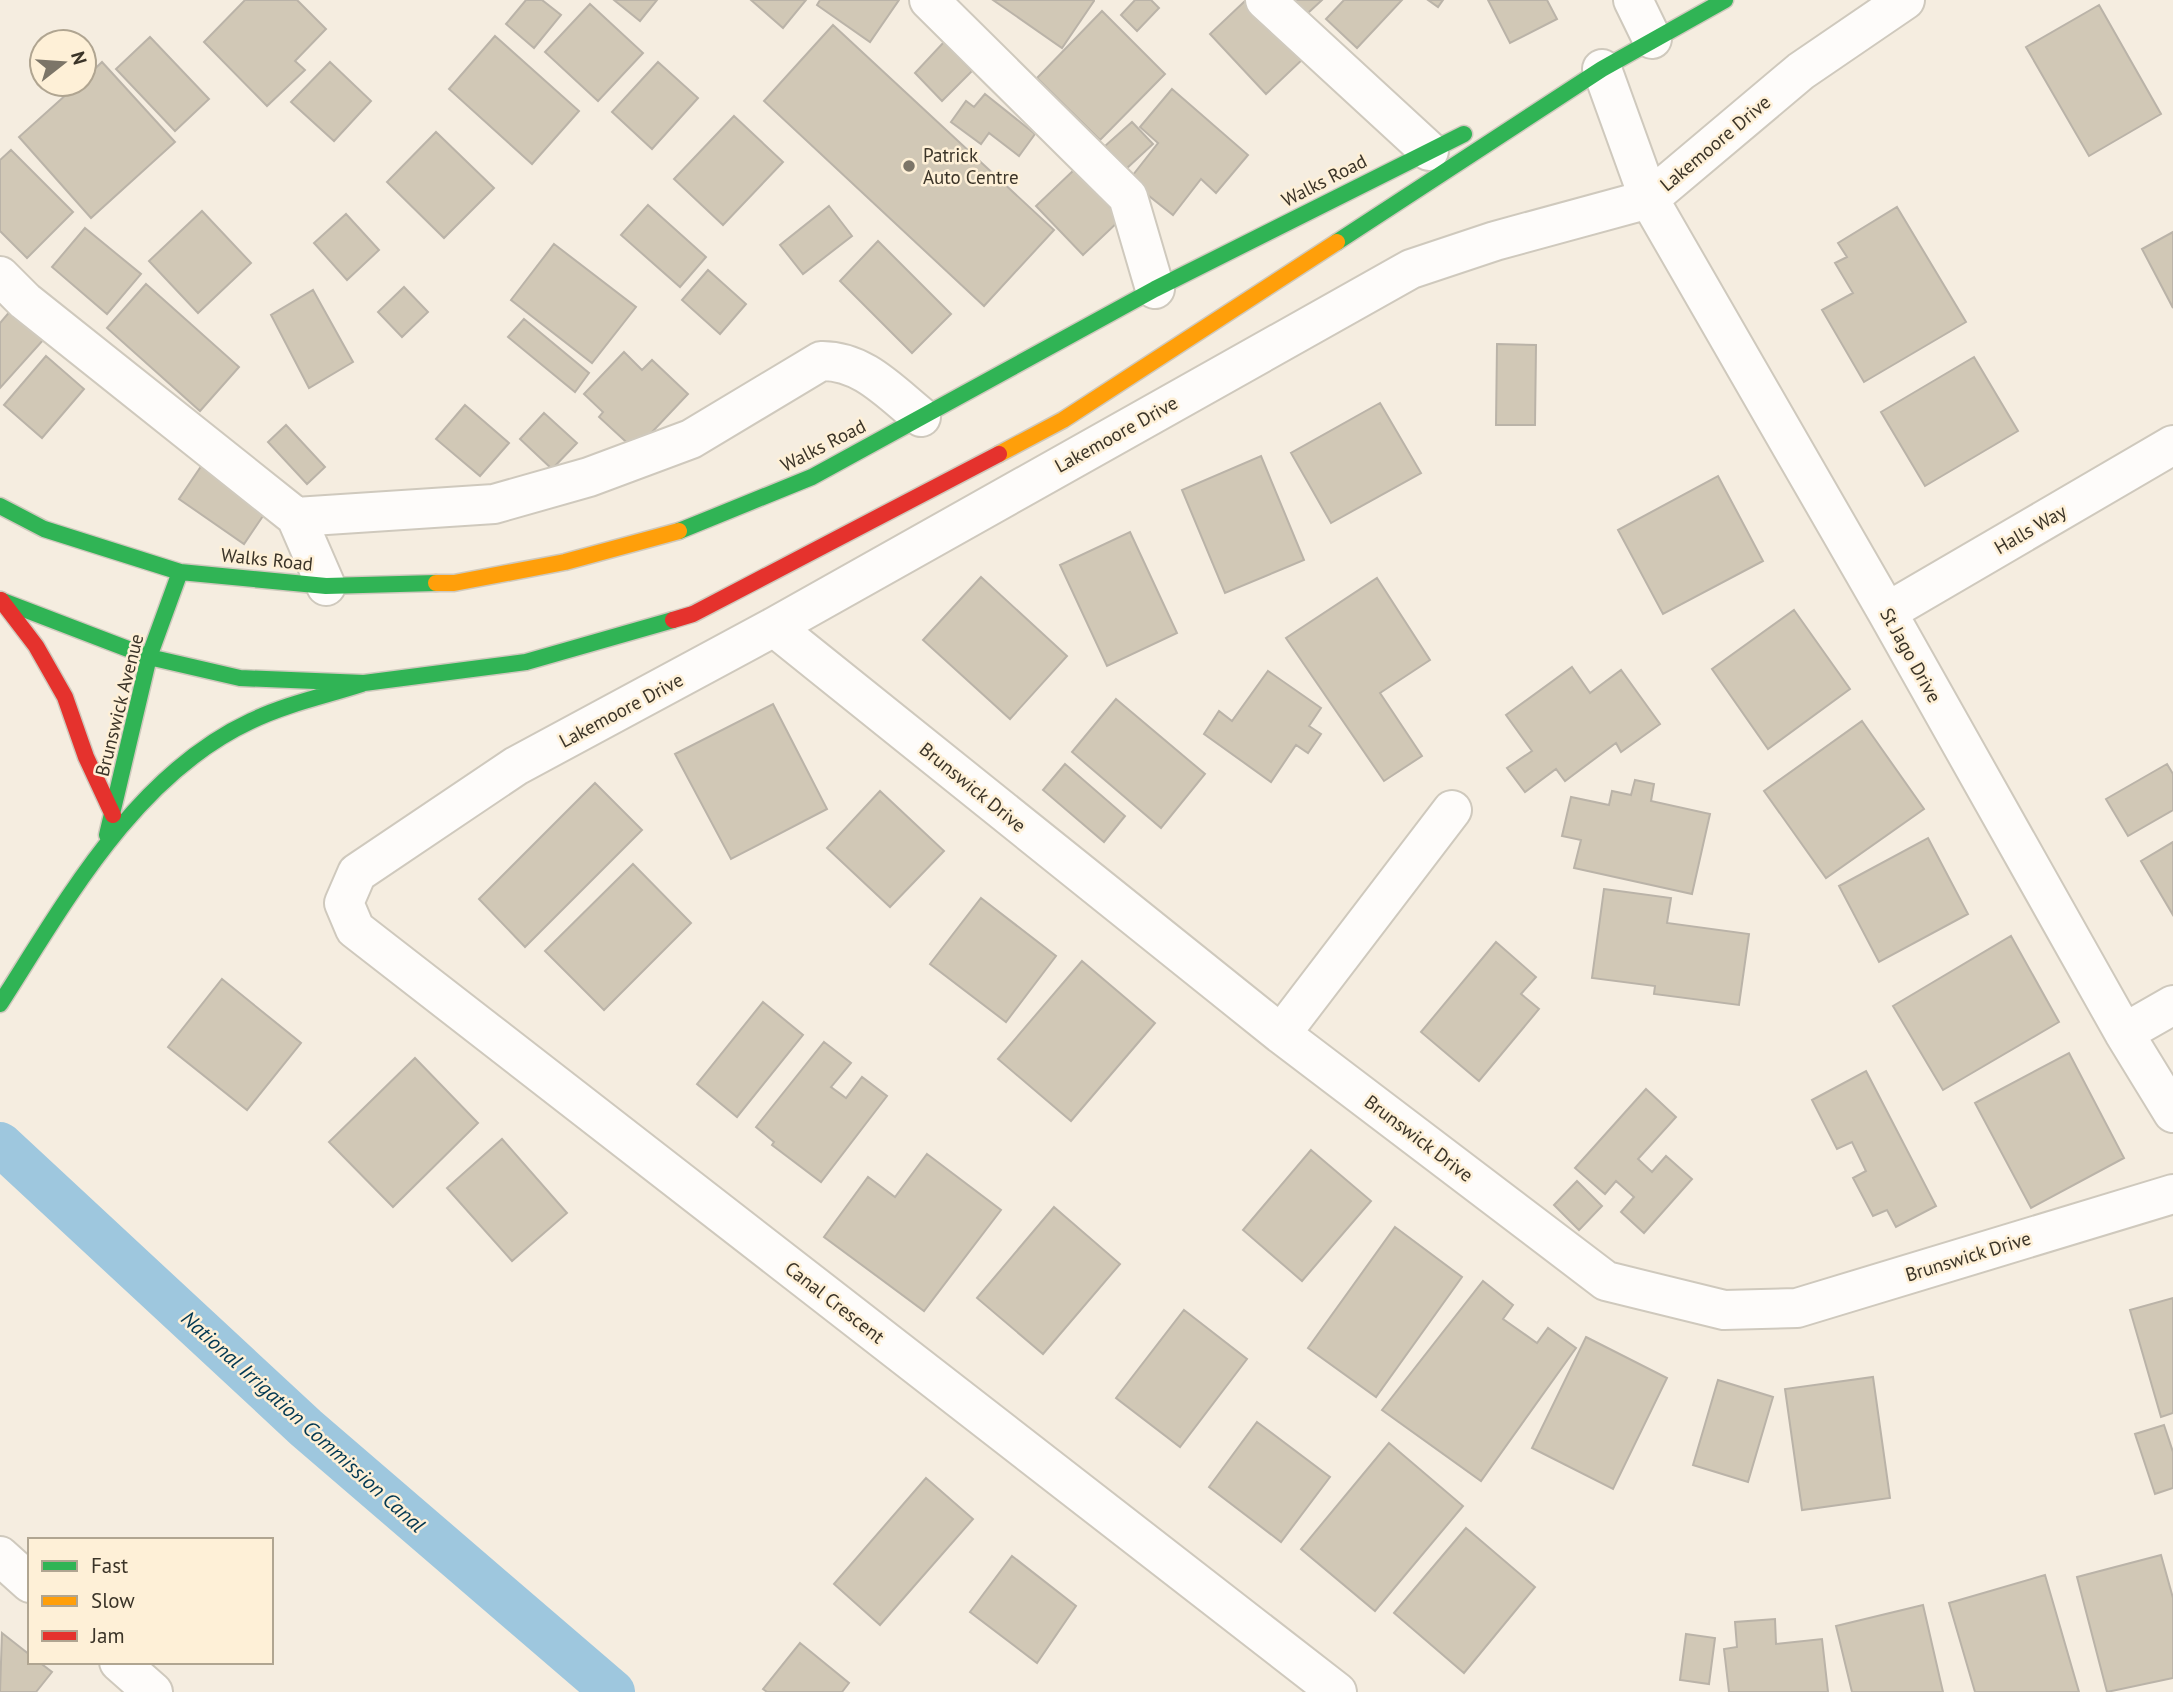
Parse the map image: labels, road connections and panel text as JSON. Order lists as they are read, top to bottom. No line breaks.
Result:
{"streets":{"main road":["Walks Road","Brunswick Avenue"],"street":["Lakemoore Drive","Halls Way","St Jago Drive","Brunswick Drive","Canal Crescent"]},"crossings":[["Lakemoore Drive","St Jago Drive"],["Lakemoore Drive","Brunswick Drive"],["Lakemoore Drive","Canal Crescent"],["Walks Road","St Jago Drive"],["Walks Road","Brunswick Avenue"],["Halls Way","St Jago Drive"]],"water":["National Irrigation Commission Canal"],"places":["Patrick Auto Centre"],"legend":["Fast","Slow","Jam"],"north":"right"}
